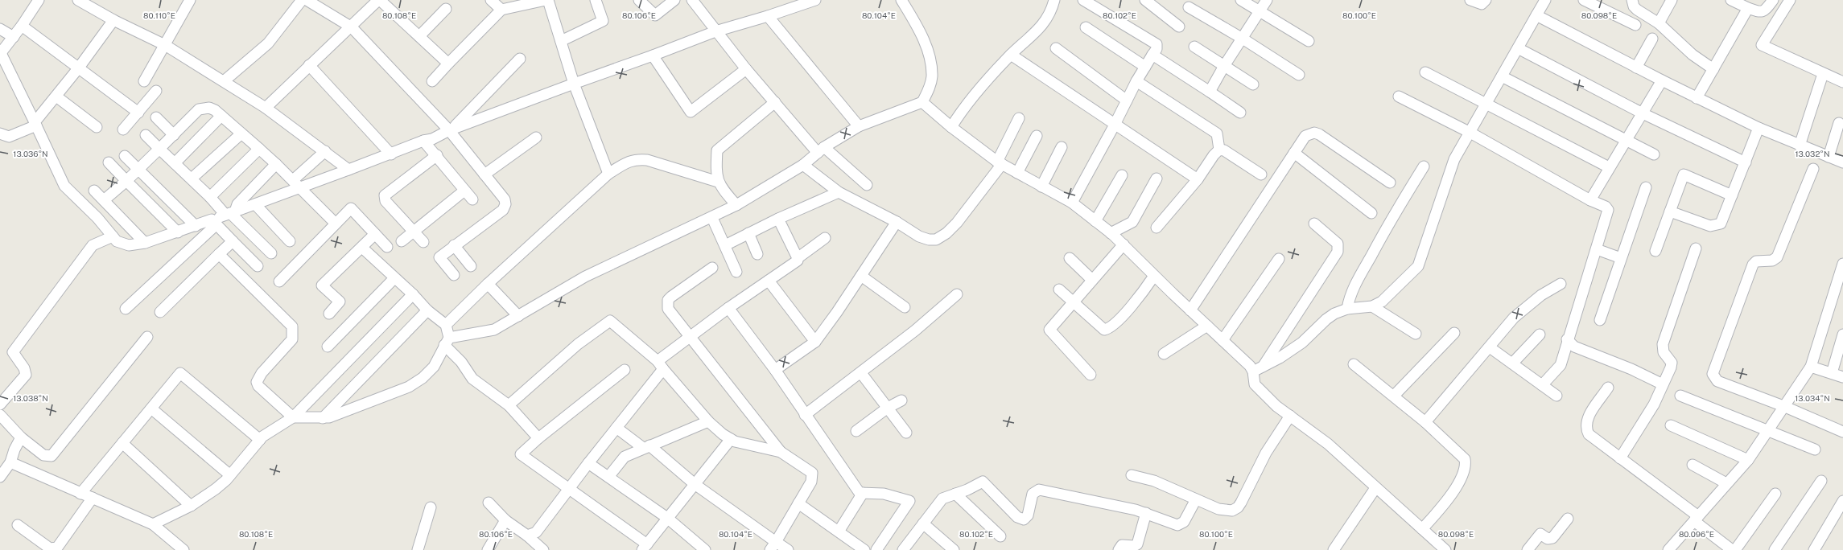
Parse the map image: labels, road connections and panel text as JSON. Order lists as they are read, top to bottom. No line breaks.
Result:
{"coordinates":["80.110°E","80.108°E","80.106°E","80.104°E","80.102°E","80.100°E","80.098°E","13.032°N","13.036°N","13.034°N","13.038°N","80.096°E"]}
